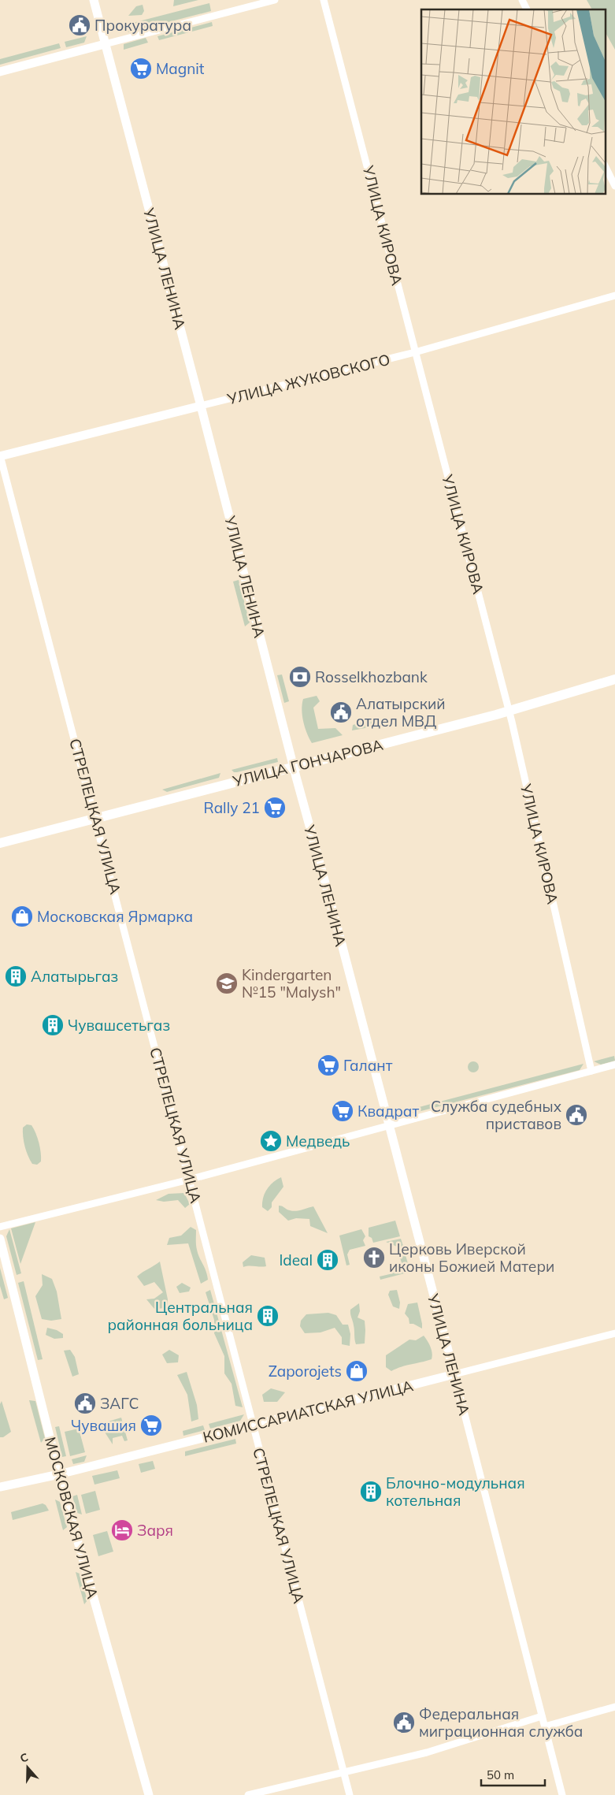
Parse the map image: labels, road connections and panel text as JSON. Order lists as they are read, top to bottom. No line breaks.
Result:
{"streets":{"main road":["УЛИЦА ГОНЧАРОВА"],"street":["УЛИЦА КИРОВА","УЛИЦА ЛЕНИНА","УЛИЦА ЖУКОВСКОГО","СТРЕЛЕЦКАЯ УЛИЦА","КОМИССАРИАТСКАЯ УЛИЦА","МОСКОВСКАЯ УЛИЦА"]},"crossings":[["УЛИЦА КИРОВА","УЛИЦА ЖУКОВСКОГО"],["УЛИЦА КИРОВА","УЛИЦА ГОНЧАРОВА"],["УЛИЦА ЛЕНИНА","УЛИЦА ЖУКОВСКОГО"],["УЛИЦА ЛЕНИНА","УЛИЦА ГОНЧАРОВА"],["УЛИЦА ЛЕНИНА","КОМИССАРИАТСКАЯ УЛИЦА"],["УЛИЦА ЖУКОВСКОГО","СТРЕЛЕЦКАЯ УЛИЦА"],["УЛИЦА ГОНЧАРОВА","СТРЕЛЕЦКАЯ УЛИЦА"],["СТРЕЛЕЦКАЯ УЛИЦА","КОМИССАРИАТСКАЯ УЛИЦА"],["КОМИССАРИАТСКАЯ УЛИЦА","МОСКОВСКАЯ УЛИЦА"]],"places":{"public building":["Прокуратура","Алатырский отдел МВД","Служба судебных приставов","ЗАГС","Федеральная миграционная служба"],"supermarket":["Magnit","Rally 21","Галант","Квадрат","Чувашия"],"bank":["Rosselkhozbank"],"shop":["Московская Ярмарка","Zaporojets"],"building":["Алатырьгаз","Чувашсетьгаз","Ideal","Центральная районная больница","Блочно-модульная котельная"],"school or university":["Kindergarten №15 \"Malysh\""],"place":["Медведь"],"church":["Церковь Иверской иконы Божией Матери"],"hotel":["Заря"]},"scale_bar":"50 m","north":"top"}
